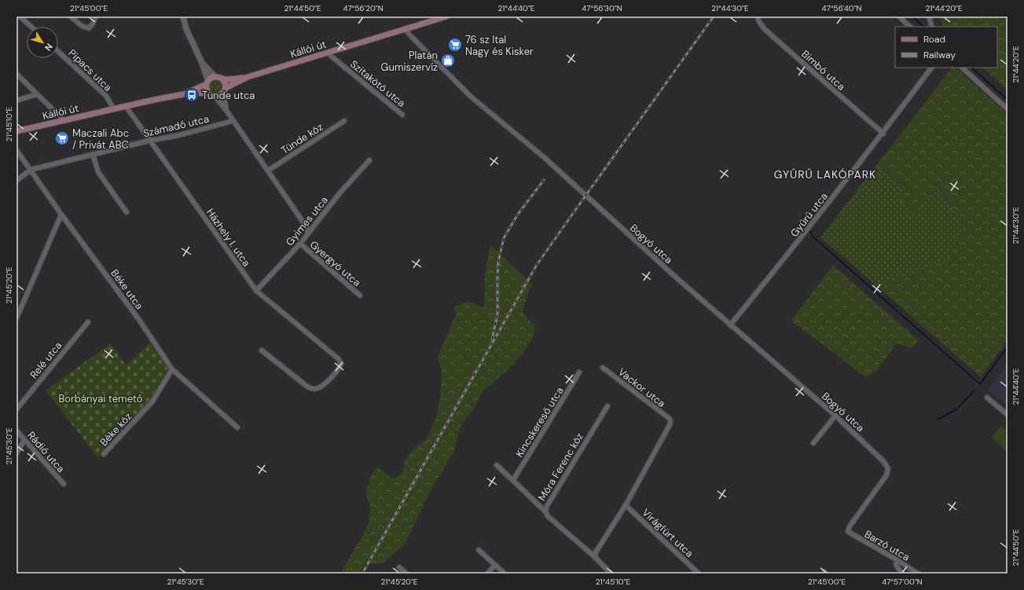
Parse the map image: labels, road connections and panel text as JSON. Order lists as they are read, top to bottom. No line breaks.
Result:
{"streets":{"main road":["Kállói út"],"street":["Pipacs utca","Bimbó utca","Szitakötő utca","Számadó utca","Tünde köz","Gyűrű utca","Gyimes utca","Házhely I. utca","Bogyó utca","Gyergyó utca","Béke utca","Relé utca","Vackor utca","Kincskereső utca","Béke köz","Rádió utca","Móra Ferenc köz","Virágfürt utca","Barzó utca"]},"crossings":[["Kállói út","Pipacs utca"],["Kállói út","Szitakötő utca"],["Kállói út","Házhely I. utca"],["Kállói út","Bogyó utca"],["Bimbó utca","Gyűrű utca"],["Számadó utca","Házhely I. utca"],["Számadó utca","Béke utca"],["Gyűrű utca","Bogyó utca"],["Gyimes utca","Házhely I. utca"],["Gyimes utca","Gyergyó utca"],["Bogyó utca","Barzó utca"],["Béke utca","Béke köz"],["Vackor utca","Virágfürt utca"]],"districts":["GYŰRŰ LAKÓPARK"],"parks":["Borbányai temető"],"places":{"supermarket":["76 sz Ital Nagy és Kisker","Maczali Abc / Privát ABC"],"shop":["Platán Gumiszervíz"],"bus stop":["Tünde utca"]},"legend":["Road","Railway"],"north":"bottom right","coordinates":["21°45'00\"E","21°44'50\"E","47°56'20\"N","21°44'40\"E","47°56'30\"N","21°44'30\"E","47°56'40\"N","21°44'20\"E","21°45'10\"E","21°45'20\"E","21°45'30\"E","47°57'00\"N"]}
